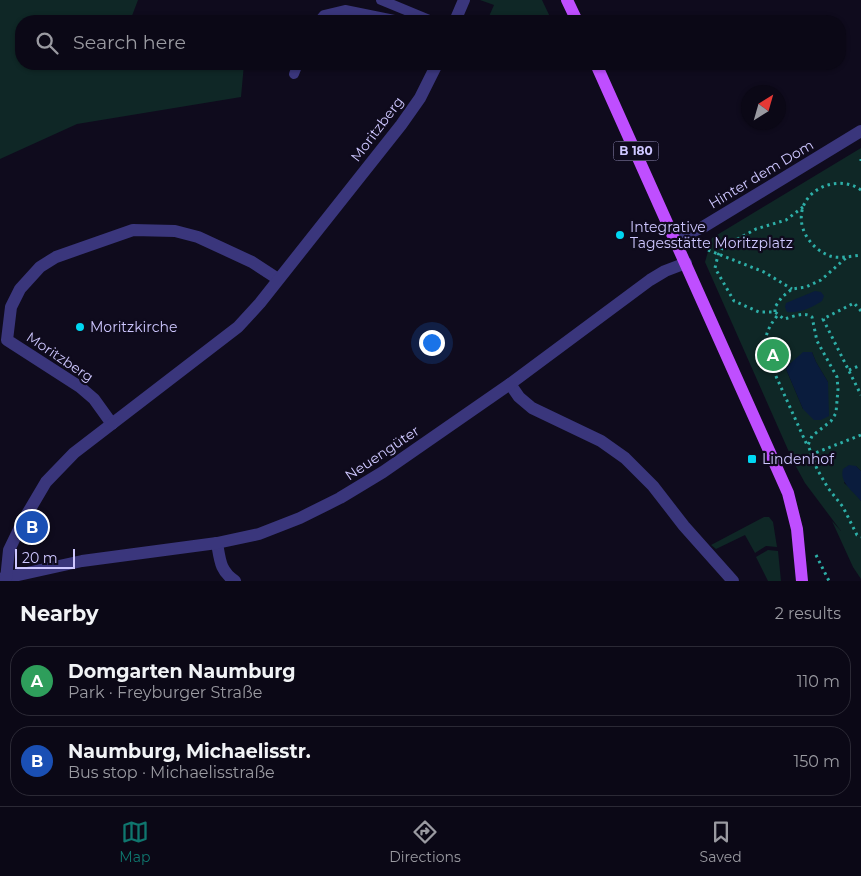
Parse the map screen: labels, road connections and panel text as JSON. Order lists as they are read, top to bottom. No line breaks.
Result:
{"streets":{"main road":["B 180"],"street":["Moritzberg","Hinter dem Dom","Neuengüter"]},"crossings":[["B 180","Hinter dem Dom"],["B 180","Neuengüter"]],"places":{"other":["Integrative Tagesstätte Moritzplatz","Moritzkirche"],"transit":["Lindenhof"]},"scale_bar":"20 m","north":"top right","page":{"search":"Search here","pins":["A","B"],"scale":"20 m","heading":["Nearby","2 results"],"list":[{"mark":"A","name":"Domgarten Naumburg","note":"Park · Freyburger Straße","value":"110 m"},{"mark":"B","name":"Naumburg, Michaelisstr.","note":"Bus stop · Michaelisstraße","value":"150 m"}],"nav":["Map","Directions","Saved"]}}
